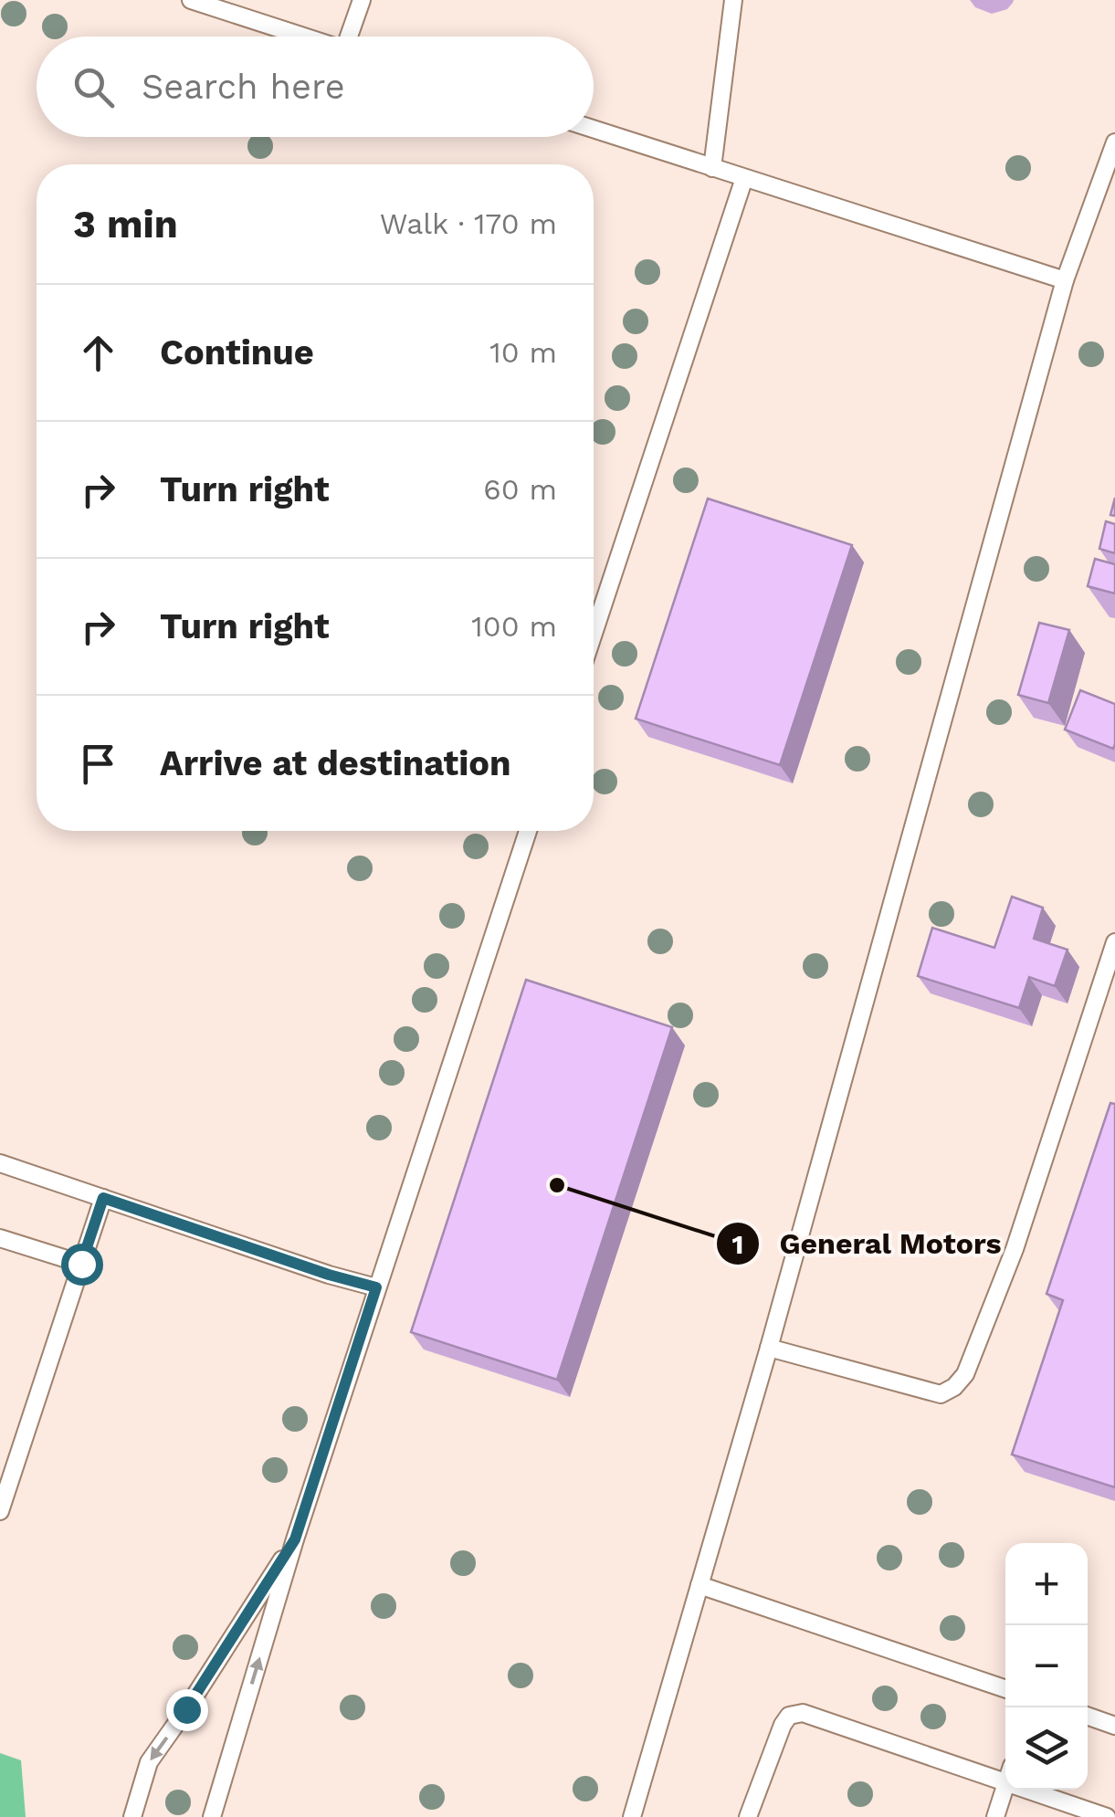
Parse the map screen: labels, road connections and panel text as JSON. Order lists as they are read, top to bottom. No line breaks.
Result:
{"places":["General Motors"],"page":{"search":"Search here","heading":["3 min","Walk · 170 m"],"list":[["Continue","10 m"],["Turn right","60 m"],["Turn right","100 m"],"Arrive at destination"],"map_buttons":["+","−"]}}
